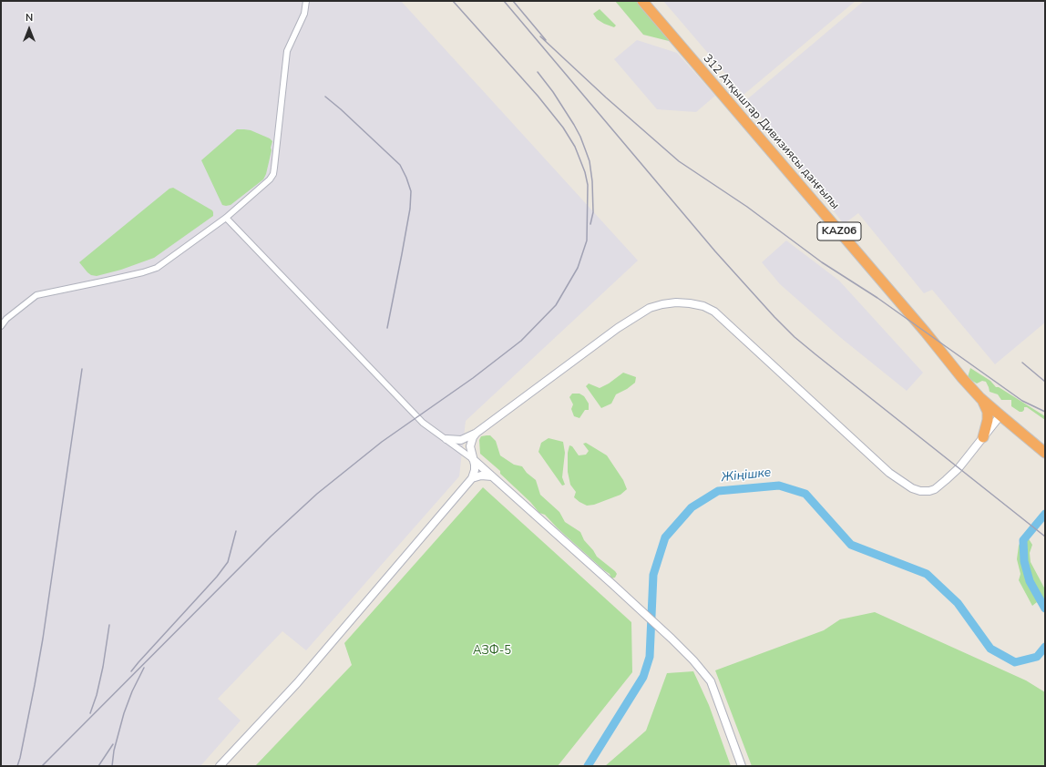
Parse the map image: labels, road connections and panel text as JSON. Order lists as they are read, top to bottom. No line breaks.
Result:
{"streets":{"highway":["312 Атқыштар Дивизиясы даңғылы","KАZ06"]},"water":["Жіңішке"],"parks":["АЗФ-5"],"north":"top"}
